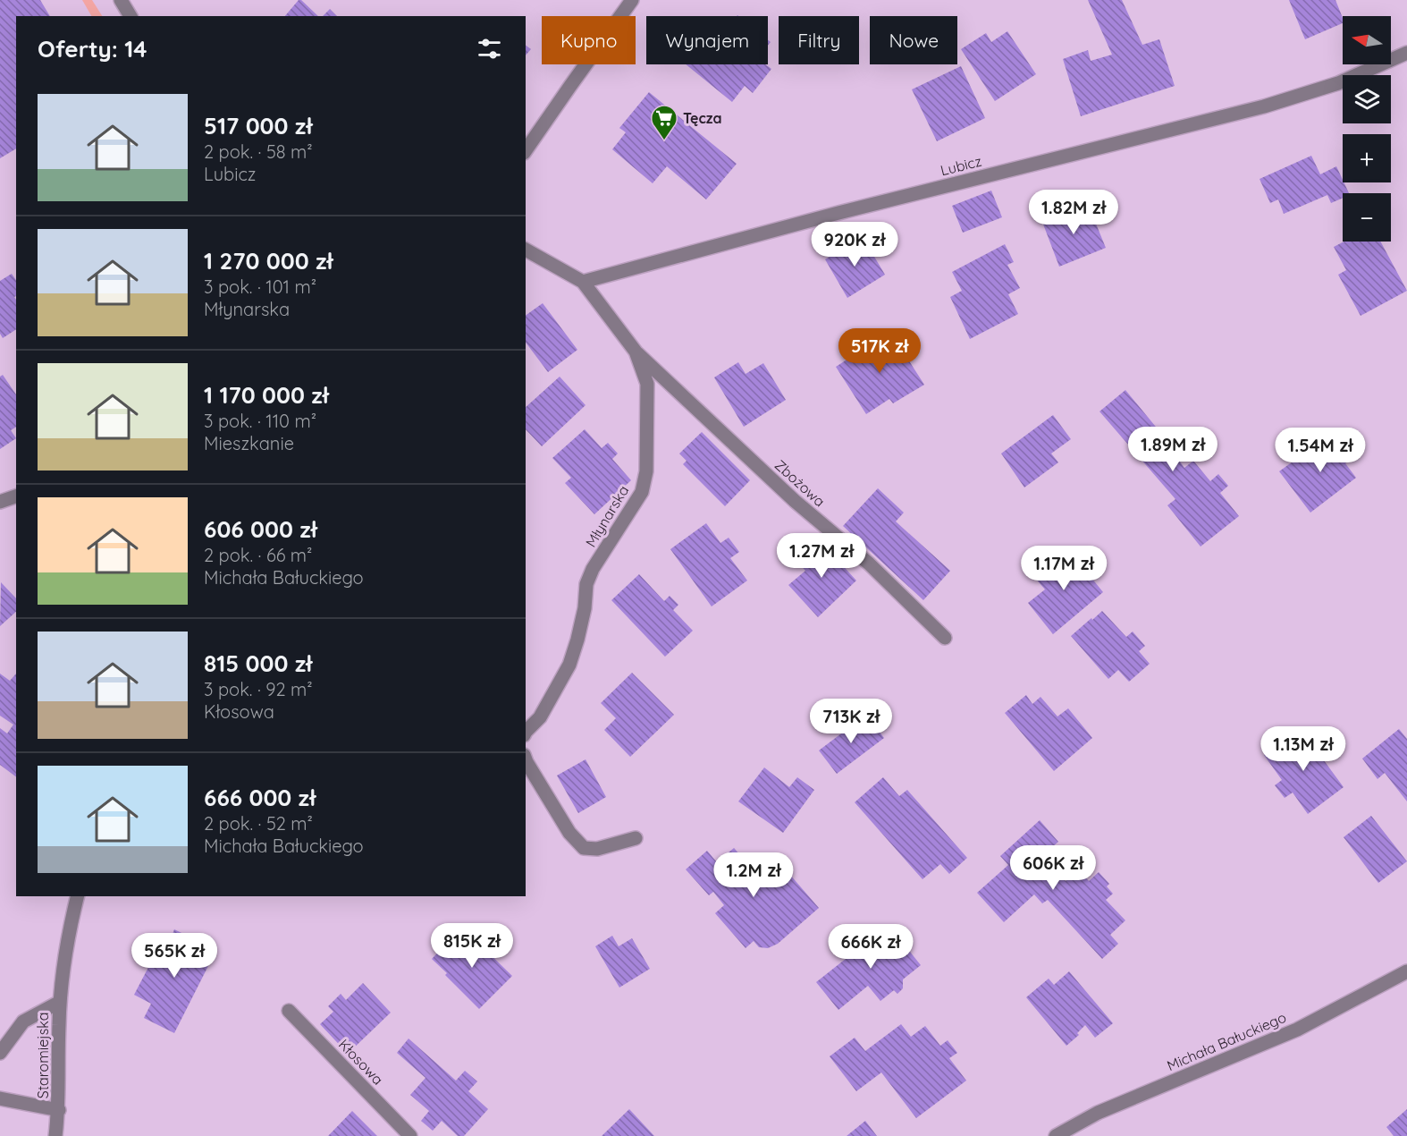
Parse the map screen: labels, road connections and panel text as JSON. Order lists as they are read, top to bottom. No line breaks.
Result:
{"streets":{"street":["Lubicz","Zbożowa","Młynarska","Michała Bałuckiego","Staromiejska","Kłosowa"]},"crossings":[["Lubicz","Młynarska"],["Zbożowa","Młynarska"]],"places":{"supermarket":["Tęcza"]},"north":"left","page":{"map_buttons":["+","−"],"chip":["Kupno","Wynajem","Filtry","Nowe"],"heading":"Oferty: 14","list":[{"name":"517 000 zł","note":"2 pok. · 58 m² · Lubicz"},{"name":"1 270 000 zł","note":"3 pok. · 101 m² · Młynarska"},{"name":"1 170 000 zł","note":"3 pok. · 110 m² · Mieszkanie"},{"name":"606 000 zł","note":"2 pok. · 66 m² · Michała Bałuckiego"},{"name":"815 000 zł","note":"3 pok. · 92 m² · Kłosowa"},{"name":"666 000 zł","note":"2 pok. · 52 m² · Michała Bałuckiego"}],"price":["1.82M zł","920K zł","517K zł","1.89M zł","1.54M zł","1.27M zł","1.17M zł","713K zł","1.13M zł","606K zł","1.2M zł","815K zł","666K zł","565K zł"]}}
